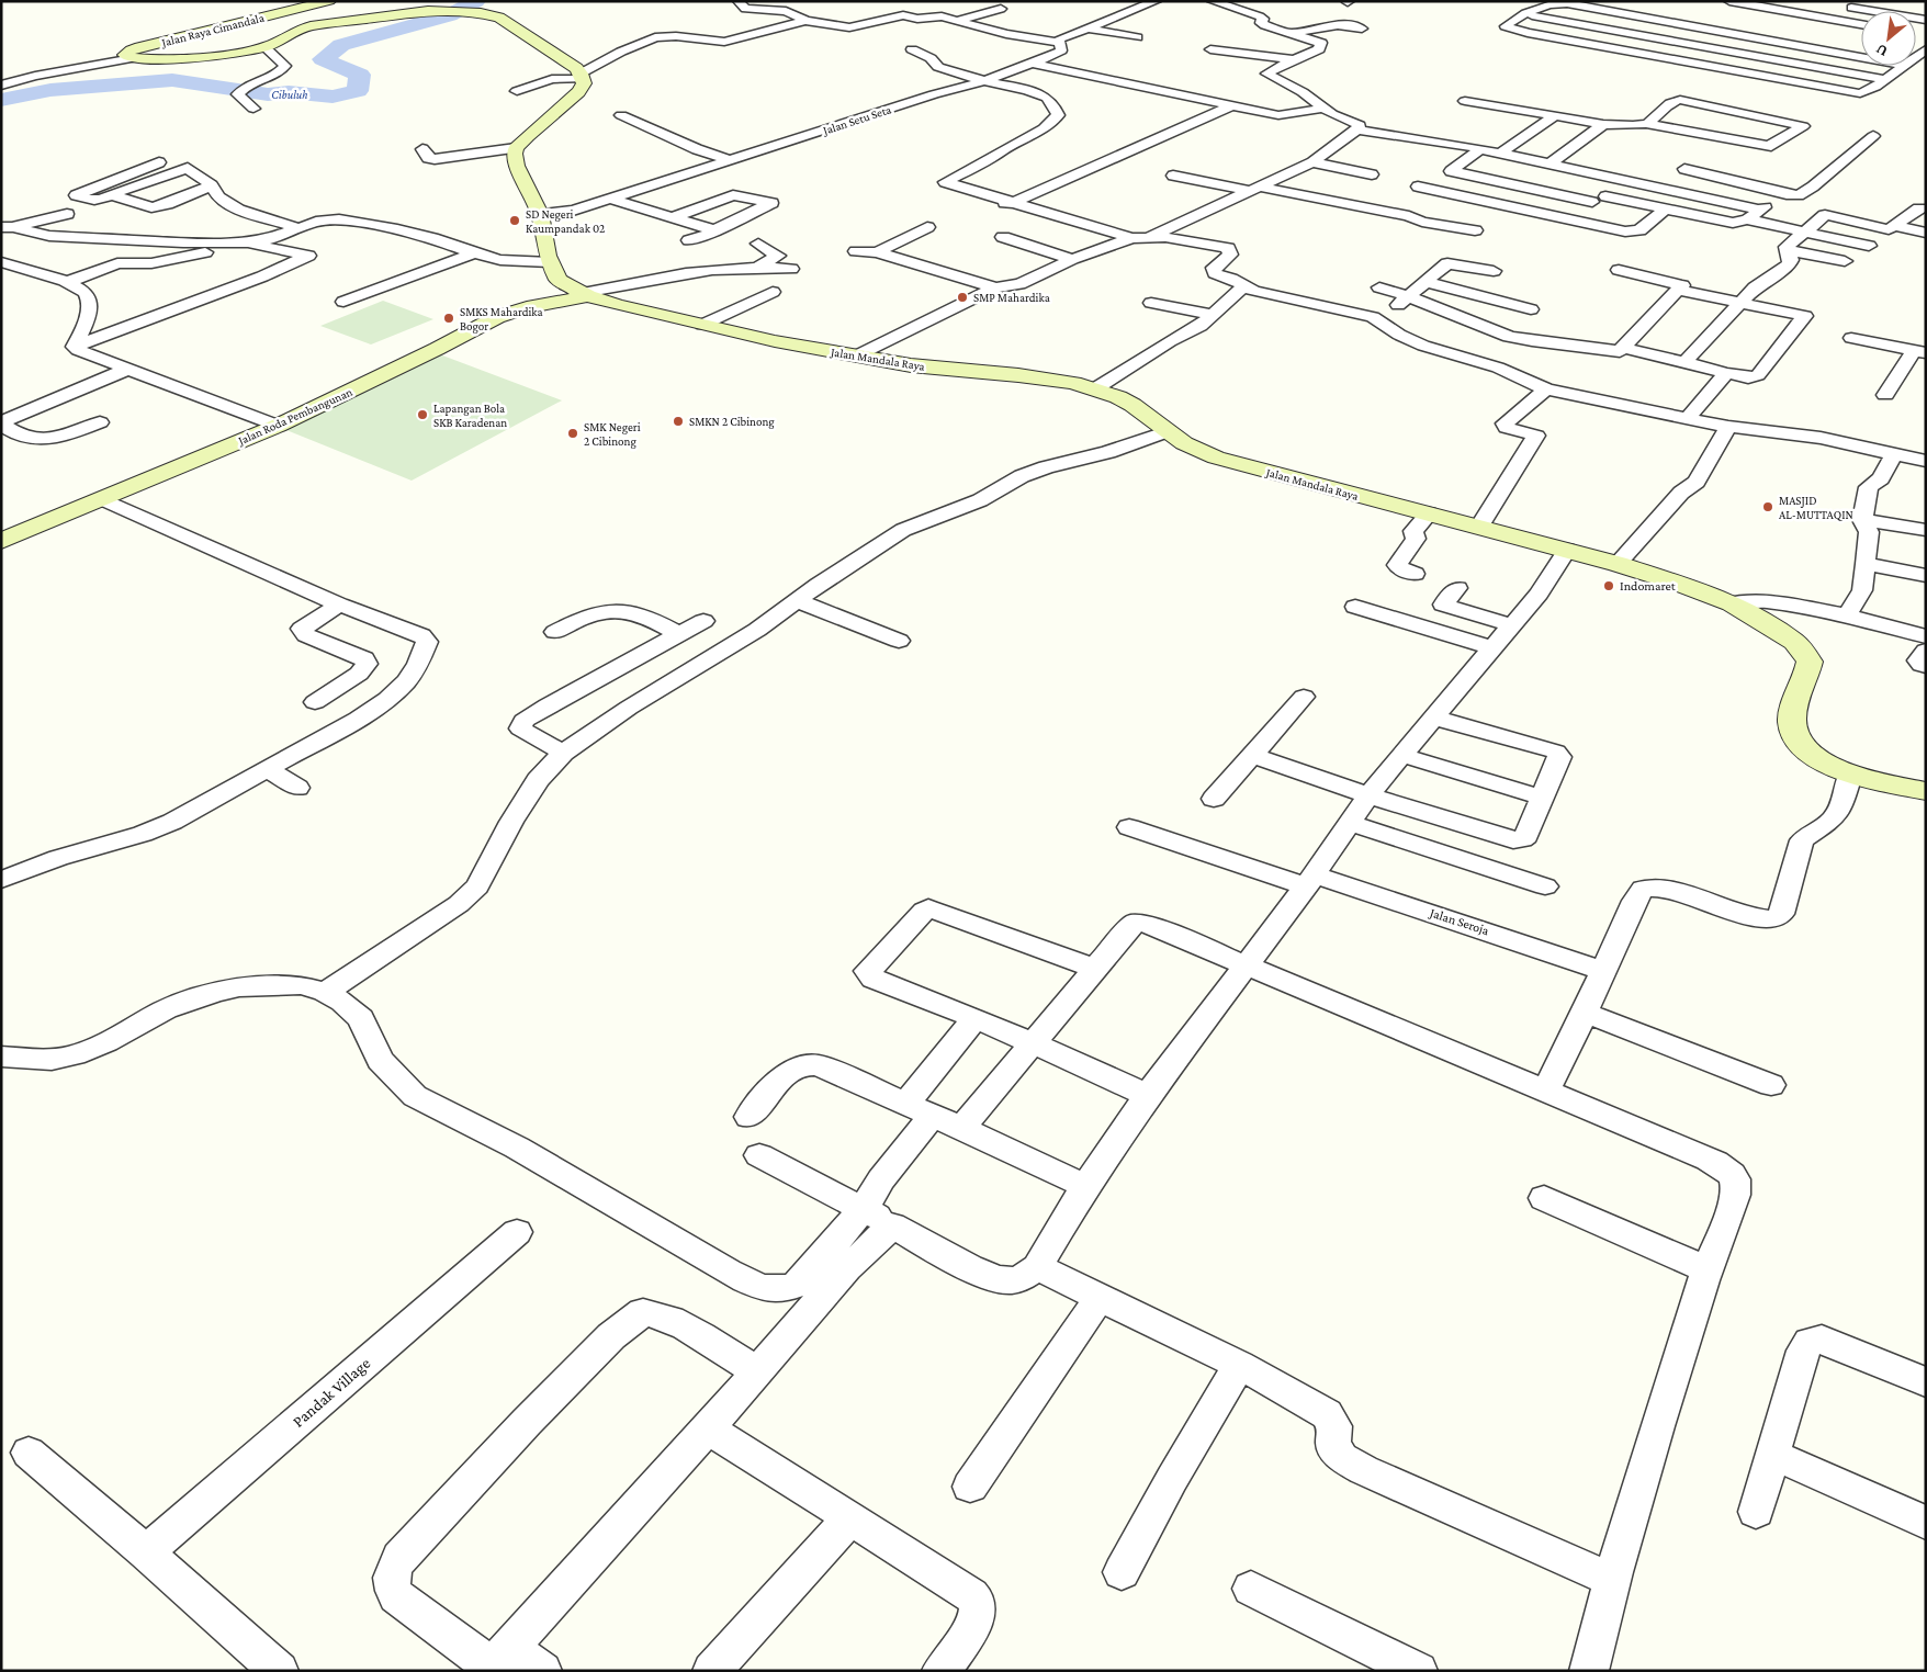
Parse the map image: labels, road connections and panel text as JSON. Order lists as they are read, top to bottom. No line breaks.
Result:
{"streets":{"street":["Jalan Raya Cimandala","Jalan Setu Seta","Jalan Mandala Raya","Jalan Roda Pembangunan","Jalan Seroja","Pandak Village"]},"crossings":[["Jalan Mandala Raya","Jalan Roda Pembangunan"]],"water":["Cibuluh"],"places":["SD Negeri Kaumpandak 02","SMP Mahardika","SMKS Mahardika Bogor","Lapangan Bola SKB Karadenan","SMKN 2 Cibinong","SMK Negeri 2 Cibinong","MASJID AL-MUTTAQIN","Indomaret"],"north":"bottom left"}
